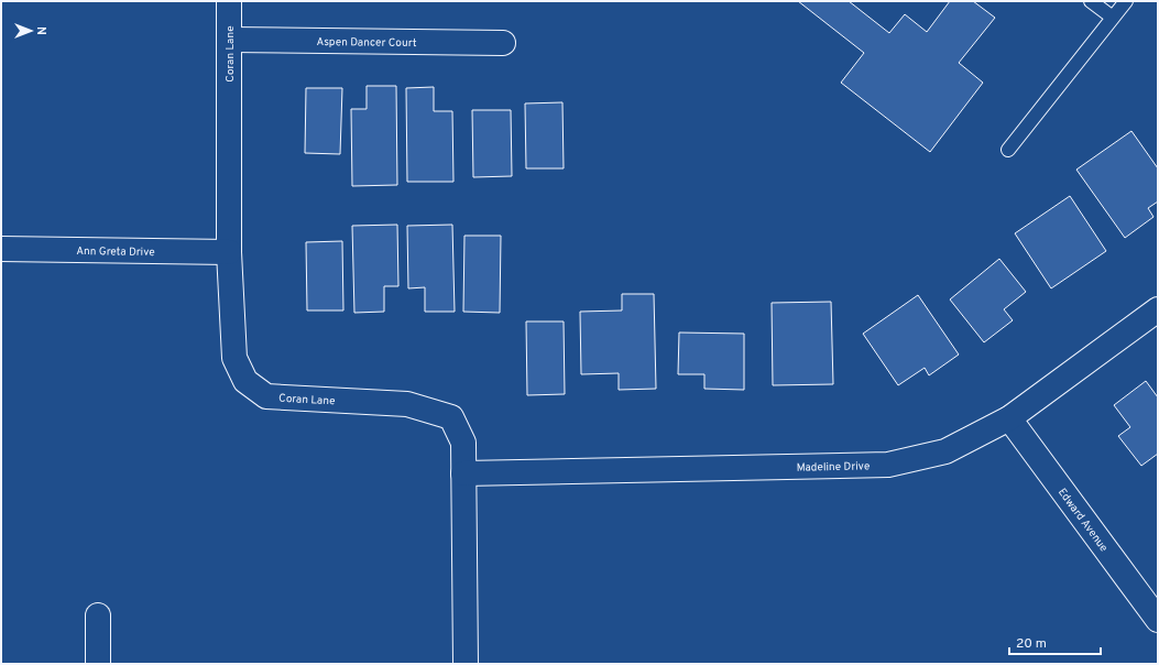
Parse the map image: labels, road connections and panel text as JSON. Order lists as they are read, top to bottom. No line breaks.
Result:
{"streets":{"street":["Aspen Dancer Court","Coran Lane","Ann Greta Drive","Madeline Drive","Edward Avenue"]},"crossings":[["Aspen Dancer Court","Coran Lane"],["Coran Lane","Ann Greta Drive"],["Coran Lane","Madeline Drive"],["Madeline Drive","Edward Avenue"]],"scale_bar":"20 m","north":"right"}
